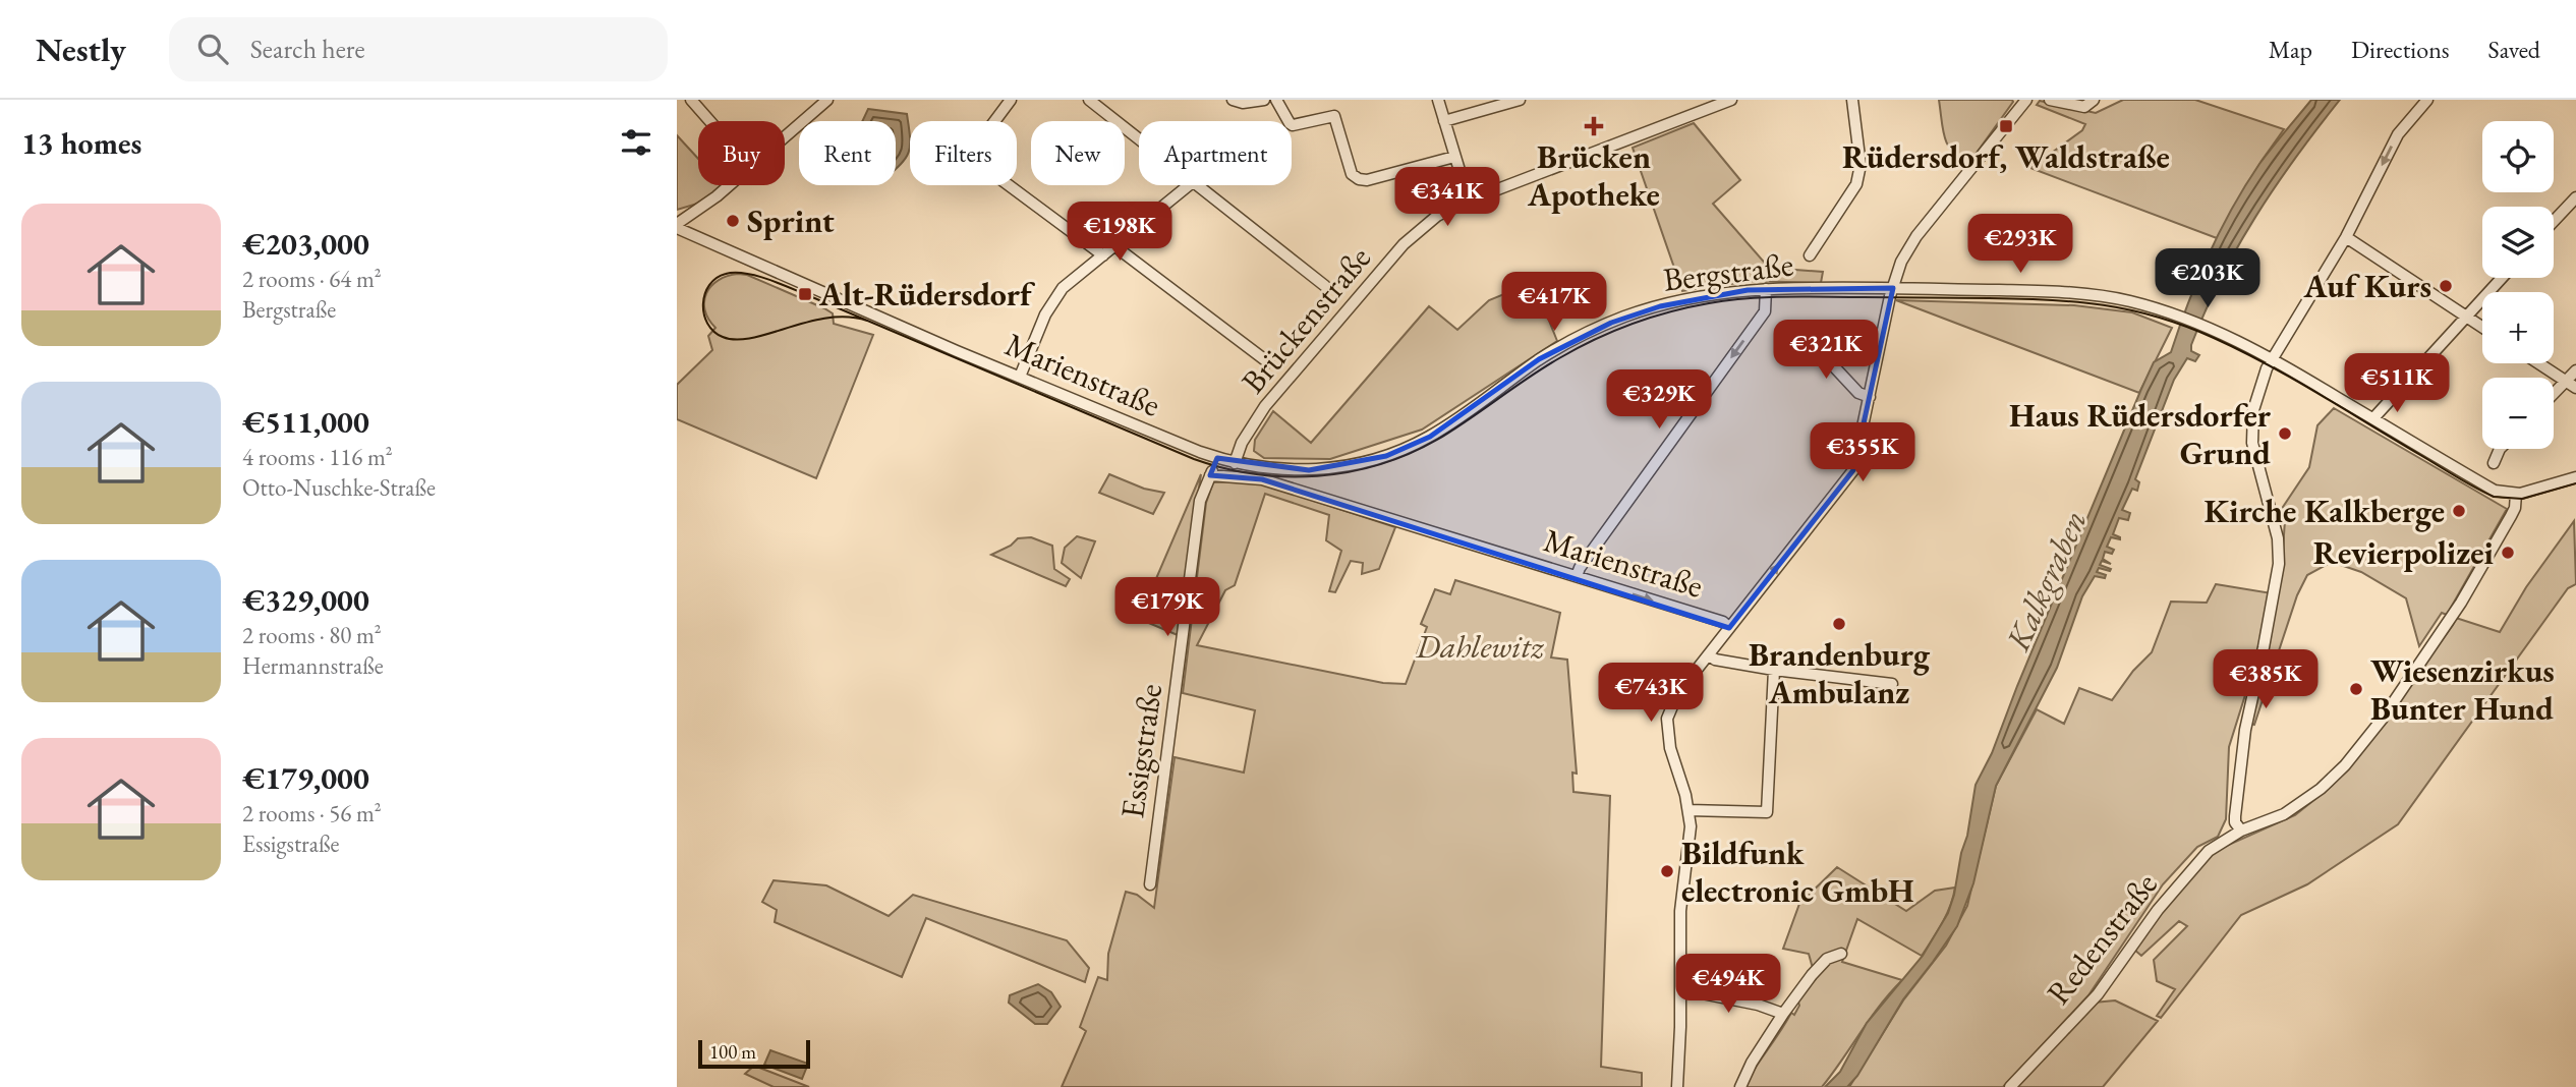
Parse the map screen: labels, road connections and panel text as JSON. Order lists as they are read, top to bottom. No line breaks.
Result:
{"streets":{"street":["Bergstraße","Brückenstraße","Marienstraße","Essigstraße","Redenstraße"]},"crossings":[["Bergstraße","Brückenstraße"],["Bergstraße","Marienstraße"],["Bergstraße","Redenstraße"],["Brückenstraße","Marienstraße"],["Marienstraße","Essigstraße"]],"water":["Kalkgraben"],"parks":["Dahlewitz"],"places":{"health":["Brücken Apotheke"],"transit":["Rüdersdorf, Waldstraße","Alt-Rüdersdorf"],"other":["Sprint","Auf Kurs","Haus Rüdersdorfer Grund","Kirche Kalkberge","Revierpolizei","Brandenburg Ambulanz","Wiesenzirkus Bunter Hund","Bildfunk electronic GmbH"]},"scale_bar":"100 m","page":{"header":"Nestly","search":"Search here","nav":["Map","Directions","Saved"],"heading":"13 homes","map_buttons":["+","−"],"chip":["Buy","Rent","Filters","New","Apartment"],"price":["€341K","€198K","€293K","€203K","€417K","€321K","€511K","€329K","€355K","€179K","€385K","€743K","€494K"],"list":[{"name":"€203,000","note":"2 rooms · 64 m² · Bergstraße"},{"name":"€511,000","note":"4 rooms · 116 m² · Otto-Nuschke-Straße"},{"name":"€329,000","note":"2 rooms · 80 m² · Hermannstraße"},{"name":"€179,000","note":"2 rooms · 56 m² · Essigstraße"}],"scale":"100 m"}}
